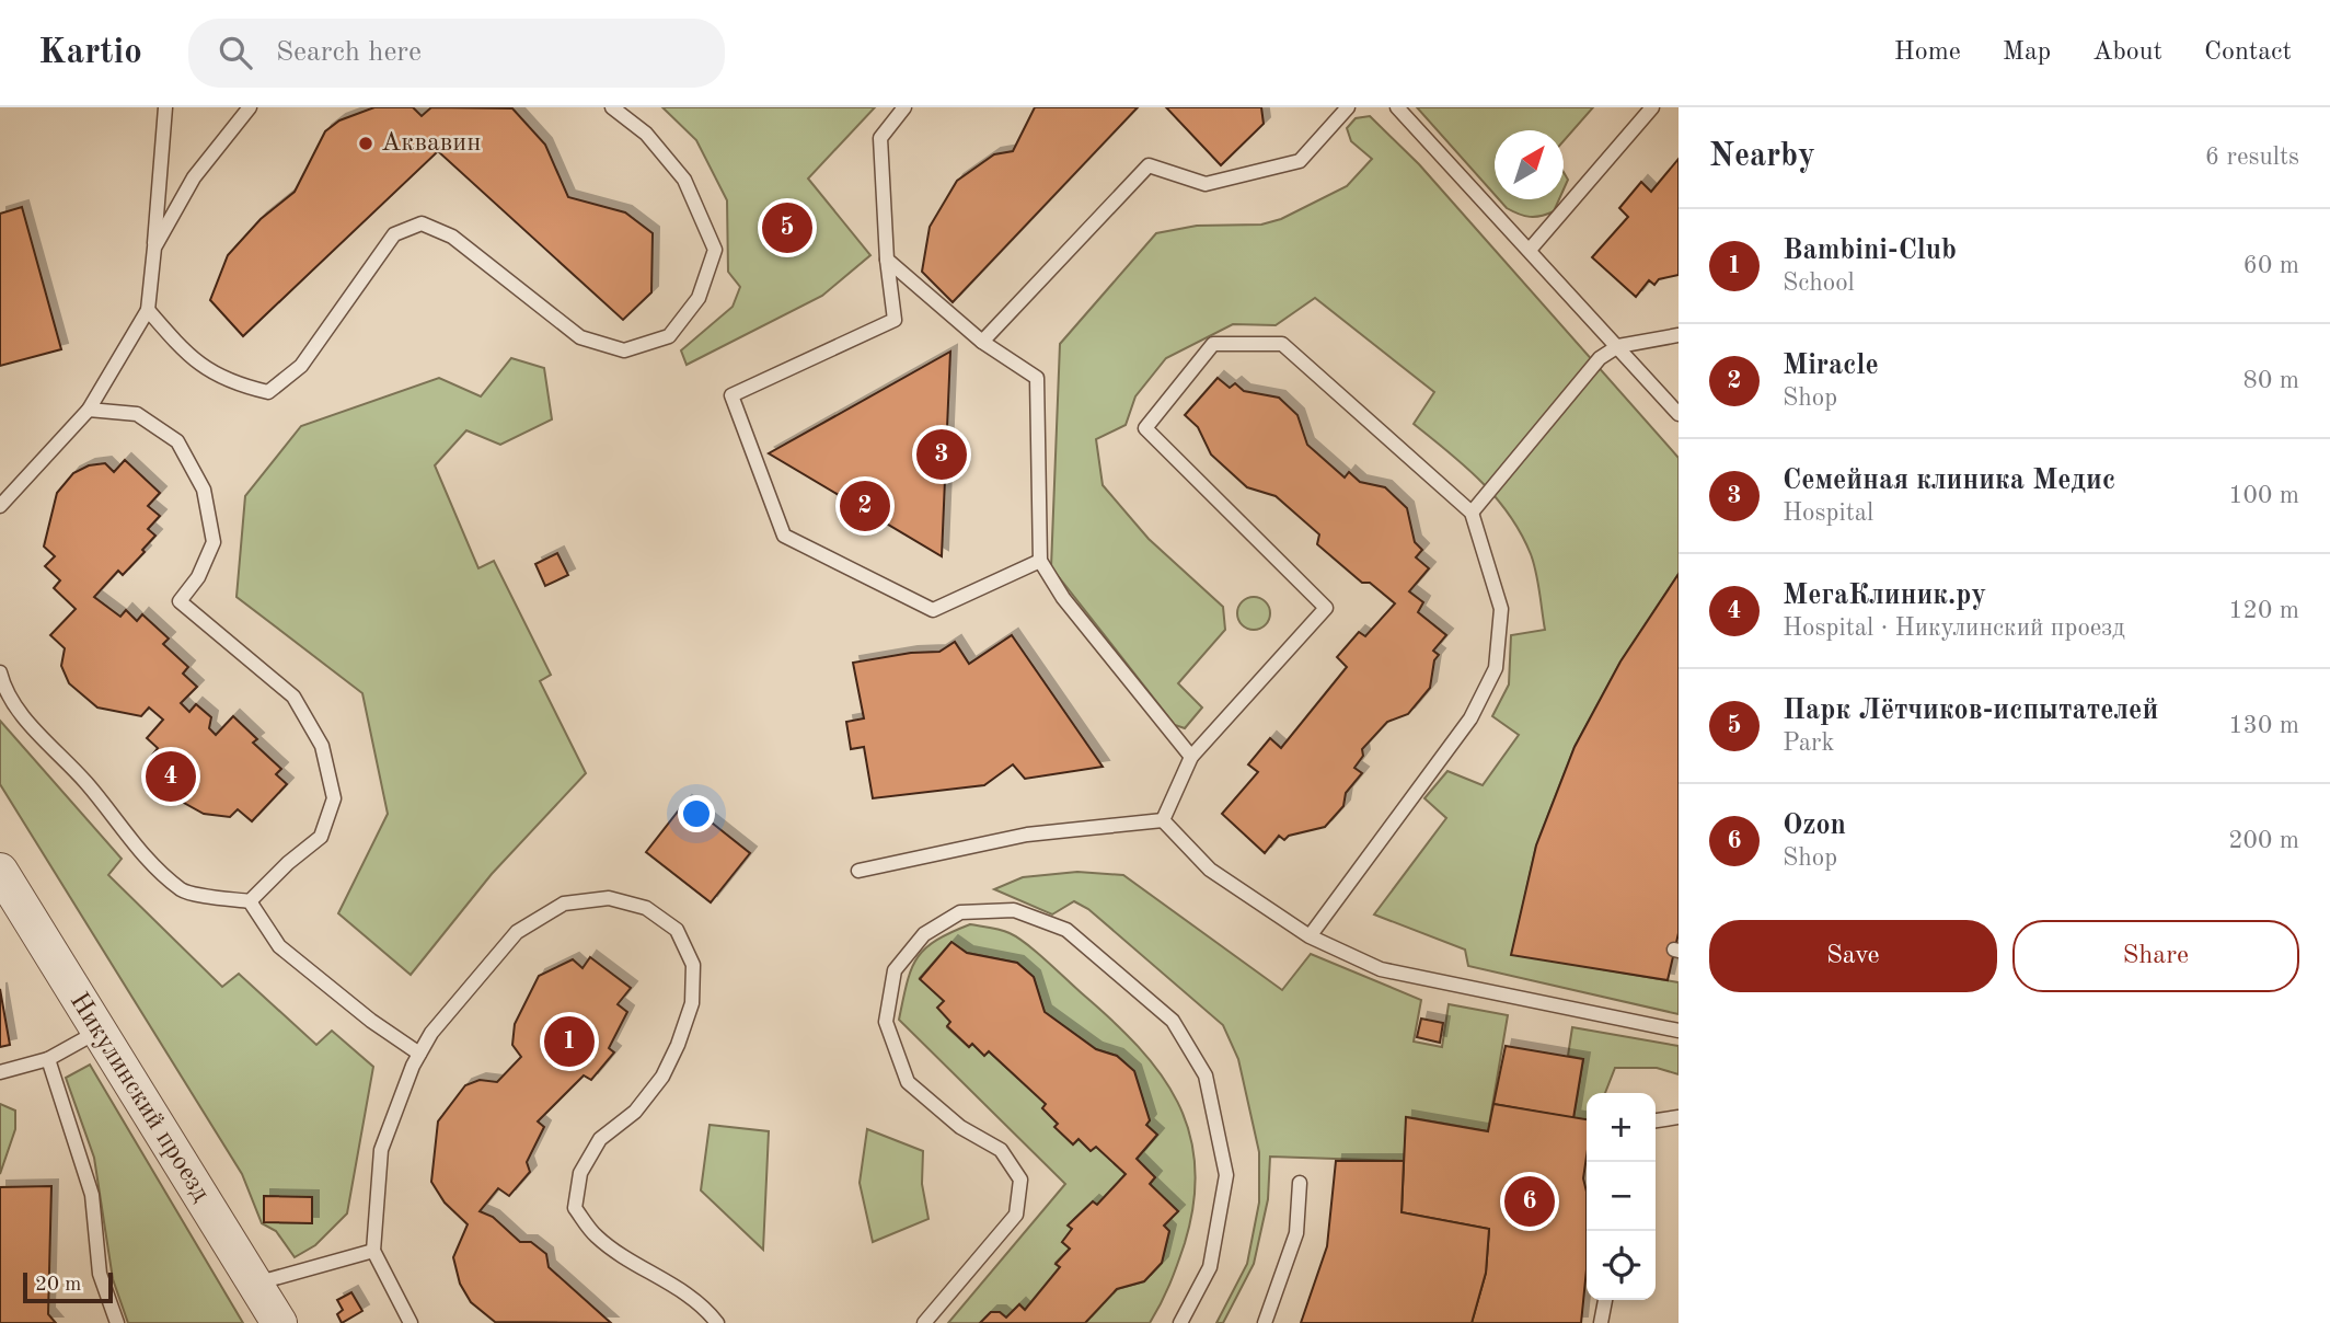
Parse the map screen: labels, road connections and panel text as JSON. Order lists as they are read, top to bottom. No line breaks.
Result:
{"streets":{"street":["Никулинский проезд"]},"places":["Аквавин"],"scale_bar":"20 m","north":"top right","page":{"header":"Kartio","search":"Search here","nav":["Home","Map","About","Contact"],"heading":["Nearby","6 results"],"pins":["5","3","2","4","1","6"],"list":[{"mark":"1","name":"Bambini-Club","note":"School","value":"60 m"},{"mark":"2","name":"Miracle","note":"Shop","value":"80 m"},{"mark":"3","name":"Семейная клиника Медис","note":"Hospital","value":"100 m"},{"mark":"4","name":"МегаКлиник.ру","note":"Hospital · Никулинский проезд","value":"120 m"},{"mark":"5","name":"Парк Лётчиков-испытателей","note":"Park","value":"130 m"},{"mark":"6","name":"Ozon","note":"Shop","value":"200 m"}],"buttons":["Save","Share"],"map_buttons":["+","−"],"scale":"20 m"}}
